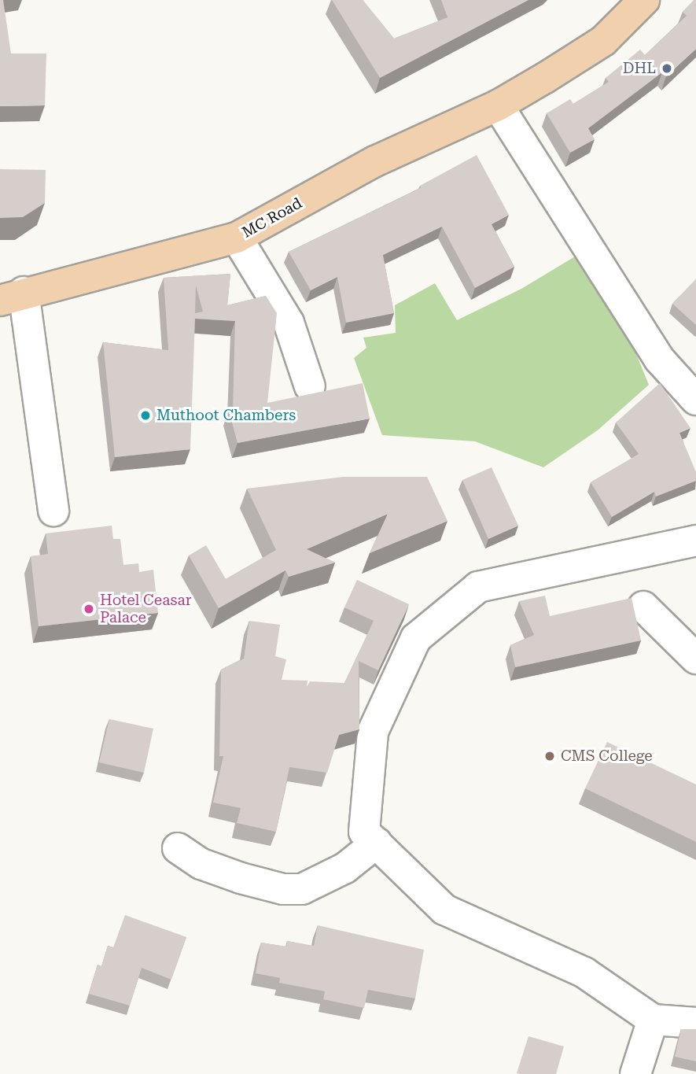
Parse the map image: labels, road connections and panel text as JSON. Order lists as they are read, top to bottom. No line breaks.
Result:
{"streets":{"main road":["MC Road"]},"places":["DHL","Muthoot Chambers","Hotel Ceasar Palace","CMS College"]}
